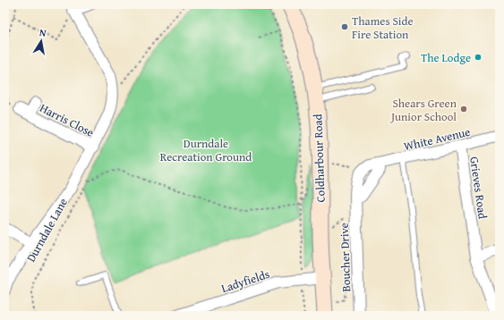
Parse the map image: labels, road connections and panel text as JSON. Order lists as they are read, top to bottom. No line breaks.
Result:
{"streets":{"street":["Harris Close","White Avenue","Coldharbour Road","Grieves Road","Durndale Lane","Boucher Drive","Ladyfields"]},"crossings":[["Harris Close","Durndale Lane"],["White Avenue","Grieves Road"],["White Avenue","Boucher Drive"],["Coldharbour Road","Ladyfields"]],"parks":["Durndale Recreation Ground"],"places":["Thames Side Fire Station","The Lodge","Shears Green Junior School"],"north":"top"}
